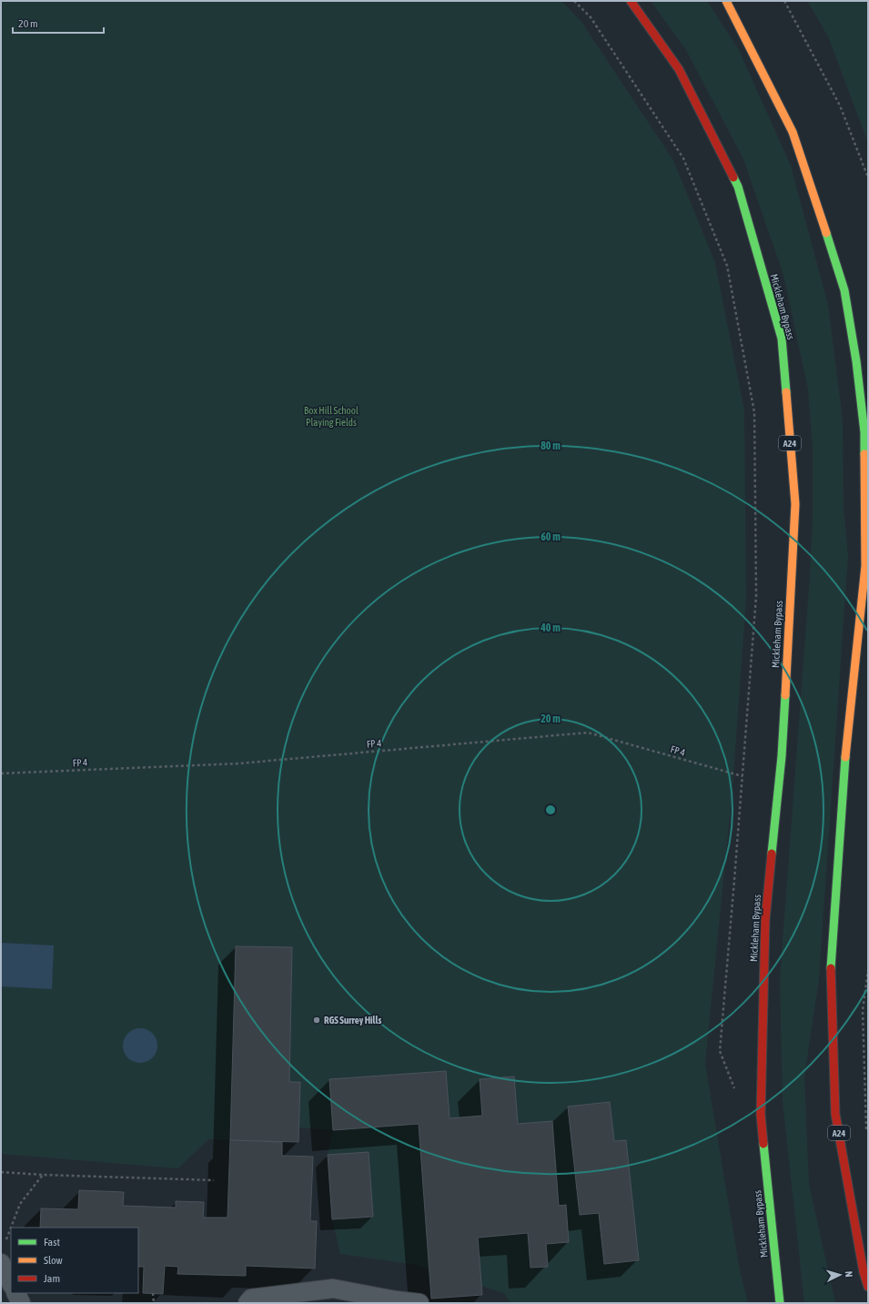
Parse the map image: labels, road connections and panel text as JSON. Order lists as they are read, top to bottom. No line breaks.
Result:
{"streets":{"highway":["Mickleham Bypass","A24"],"path":["FP 4"]},"parks":["Box Hill School Playing Fields"],"places":["RGS Surrey Hills"],"legend":["Fast","Slow","Jam"],"scale_bar":"20 m","north":"right","rings":["80 m","60 m","40 m","20 m"]}
